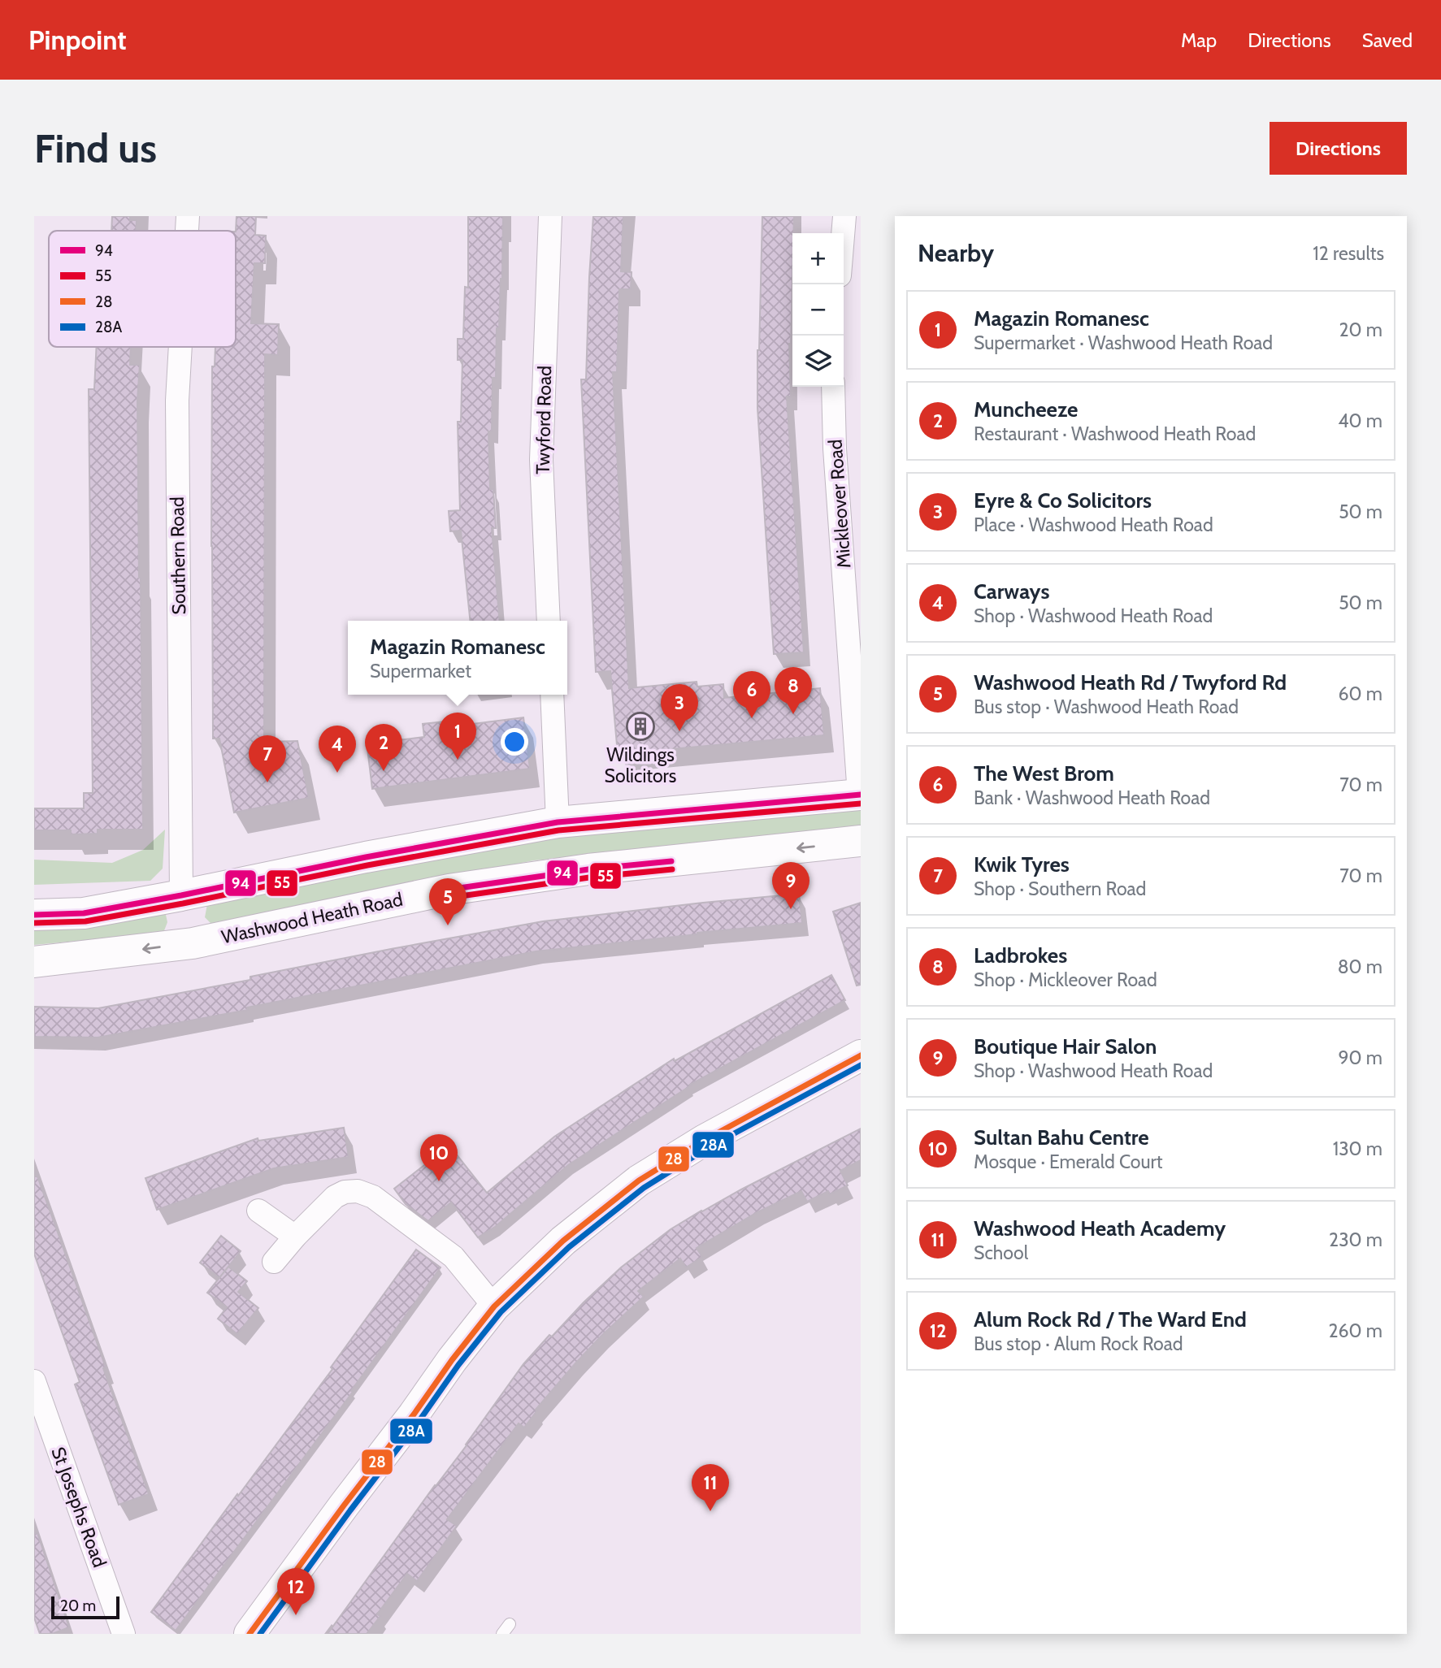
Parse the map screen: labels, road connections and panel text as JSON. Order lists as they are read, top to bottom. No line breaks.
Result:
{"streets":{"main road":["Washwood Heath Road"],"street":["Twyford Road","Mickleover Road","Southern Road","St Josephs Road"]},"places":{"building":["Wildings Solicitors"]},"lines":["transit line 94","transit line 55","transit line 28","transit line 28A"],"legend":["94","55","28","28A"],"scale_bar":"20 m","page":{"header":"Pinpoint","nav":["Map","Directions","Saved"],"buttons":"Directions","title":"Find us","heading":["Nearby","12 results"],"map_buttons":["+","−"],"list":[{"mark":"1","name":"Magazin Romanesc","note":"Supermarket · Washwood Heath Road","value":"20 m"},{"mark":"2","name":"Muncheeze","note":"Restaurant · Washwood Heath Road","value":"40 m"},{"mark":"3","name":"Eyre & Co Solicitors","note":"Place · Washwood Heath Road","value":"50 m"},{"mark":"4","name":"Carways","note":"Shop · Washwood Heath Road","value":"50 m"},{"mark":"5","name":"Washwood Heath Rd / Twyford Rd","note":"Bus stop · Washwood Heath Road","value":"60 m"},{"mark":"6","name":"The West Brom","note":"Bank · Washwood Heath Road","value":"70 m"},{"mark":"7","name":"Kwik Tyres","note":"Shop · Southern Road","value":"70 m"},{"mark":"8","name":"Ladbrokes","note":"Shop · Mickleover Road","value":"80 m"},{"mark":"9","name":"Boutique Hair Salon","note":"Shop · Washwood Heath Road","value":"90 m"},{"mark":"10","name":"Sultan Bahu Centre","note":"Mosque · Emerald Court","value":"130 m"},{"mark":"11","name":"Washwood Heath Academy","note":"School","value":"230 m"},{"mark":"12","name":"Alum Rock Rd / The Ward End","note":"Bus stop · Alum Rock Road","value":"260 m"}],"popup":["Magazin Romanesc","Supermarket"],"pins":["8","6","3","1","2","4","7","9","5","10","11","12"],"scale":"20 m"}}
